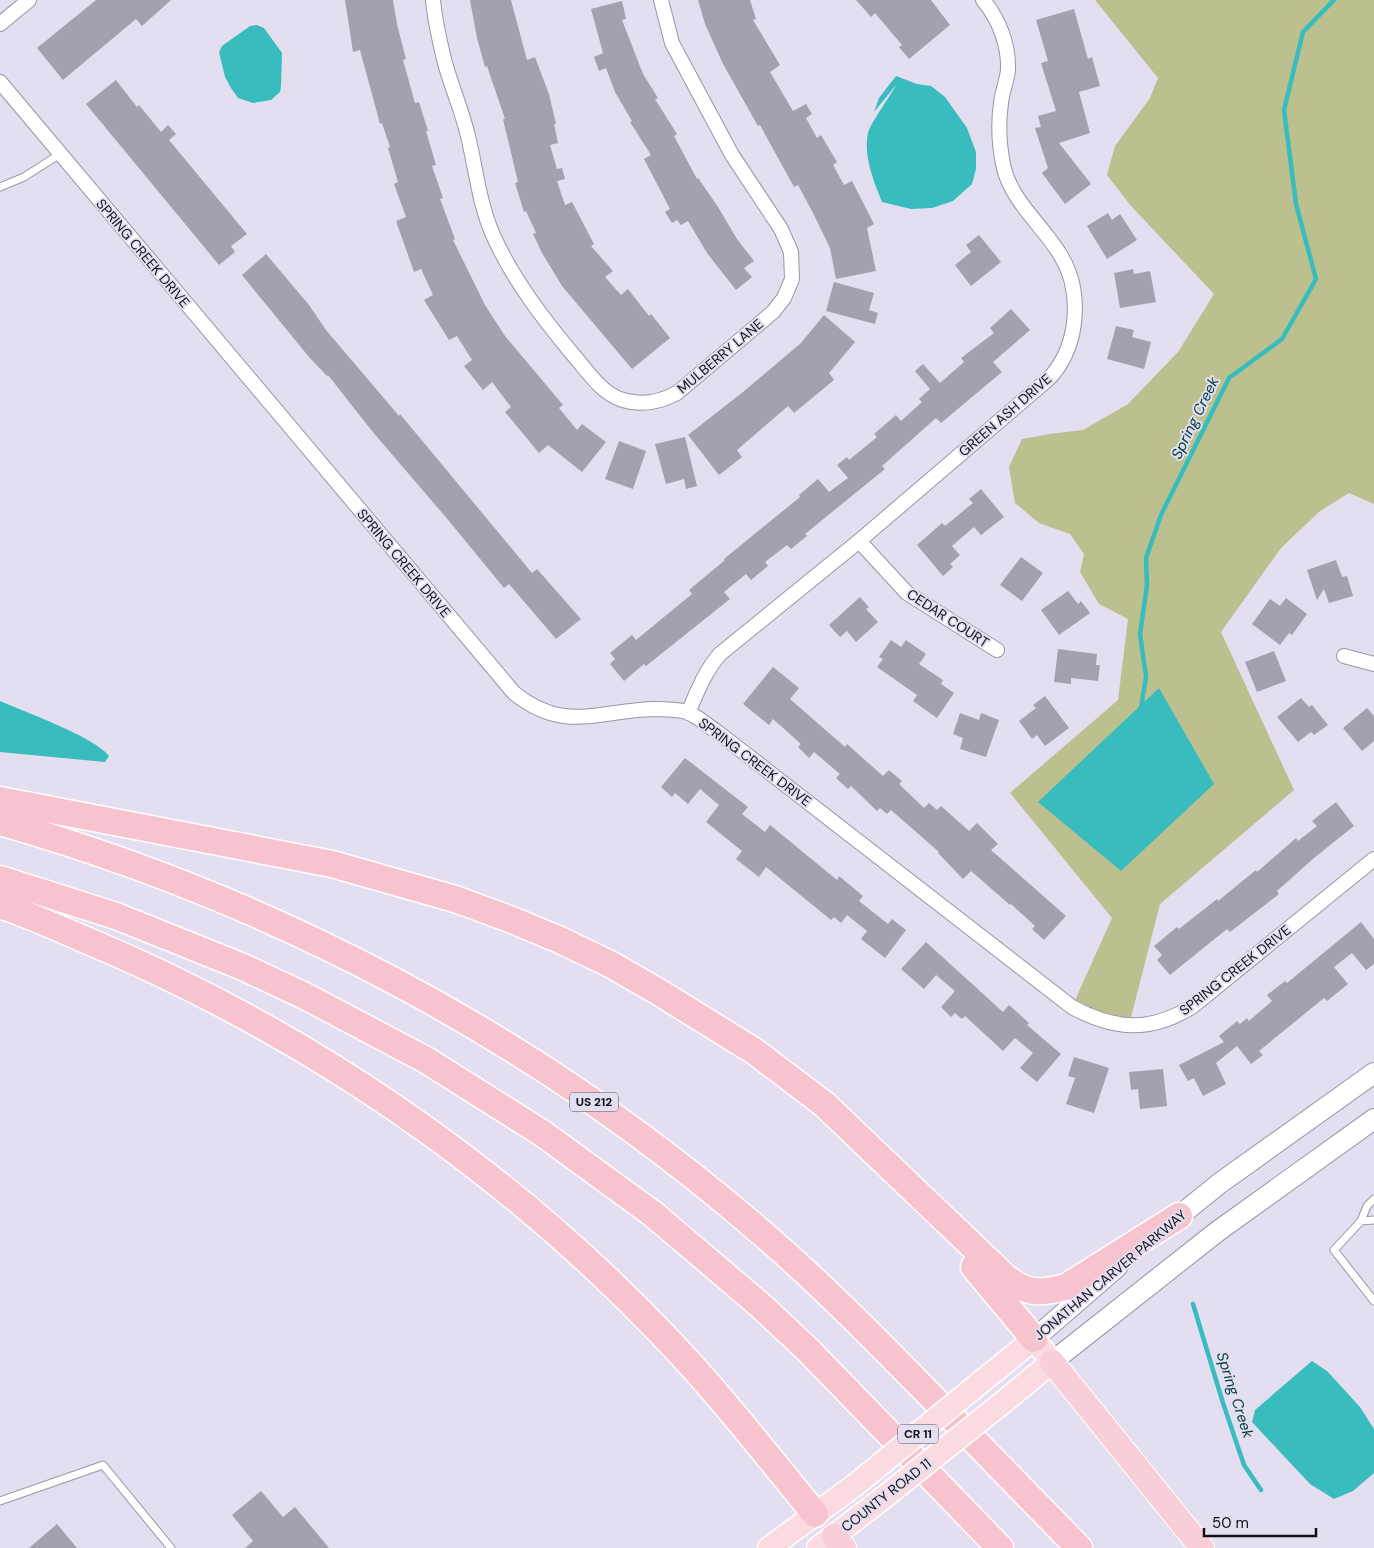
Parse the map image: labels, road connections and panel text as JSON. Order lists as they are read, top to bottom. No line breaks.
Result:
{"streets":{"highway":["US 212"],"main road":["JONATHAN CARVER PARKWAY","CR 11","COUNTY ROAD 11"],"street":["SPRING CREEK DRIVE","MULBERRY LANE","GREEN ASH DRIVE","CEDAR COURT"]},"crossings":[["SPRING CREEK DRIVE","GREEN ASH DRIVE"],["GREEN ASH DRIVE","CEDAR COURT"],["JONATHAN CARVER PARKWAY","COUNTY ROAD 11"],["CR 11","COUNTY ROAD 11"]],"water":["Spring Creek"],"scale_bar":"50 m"}
